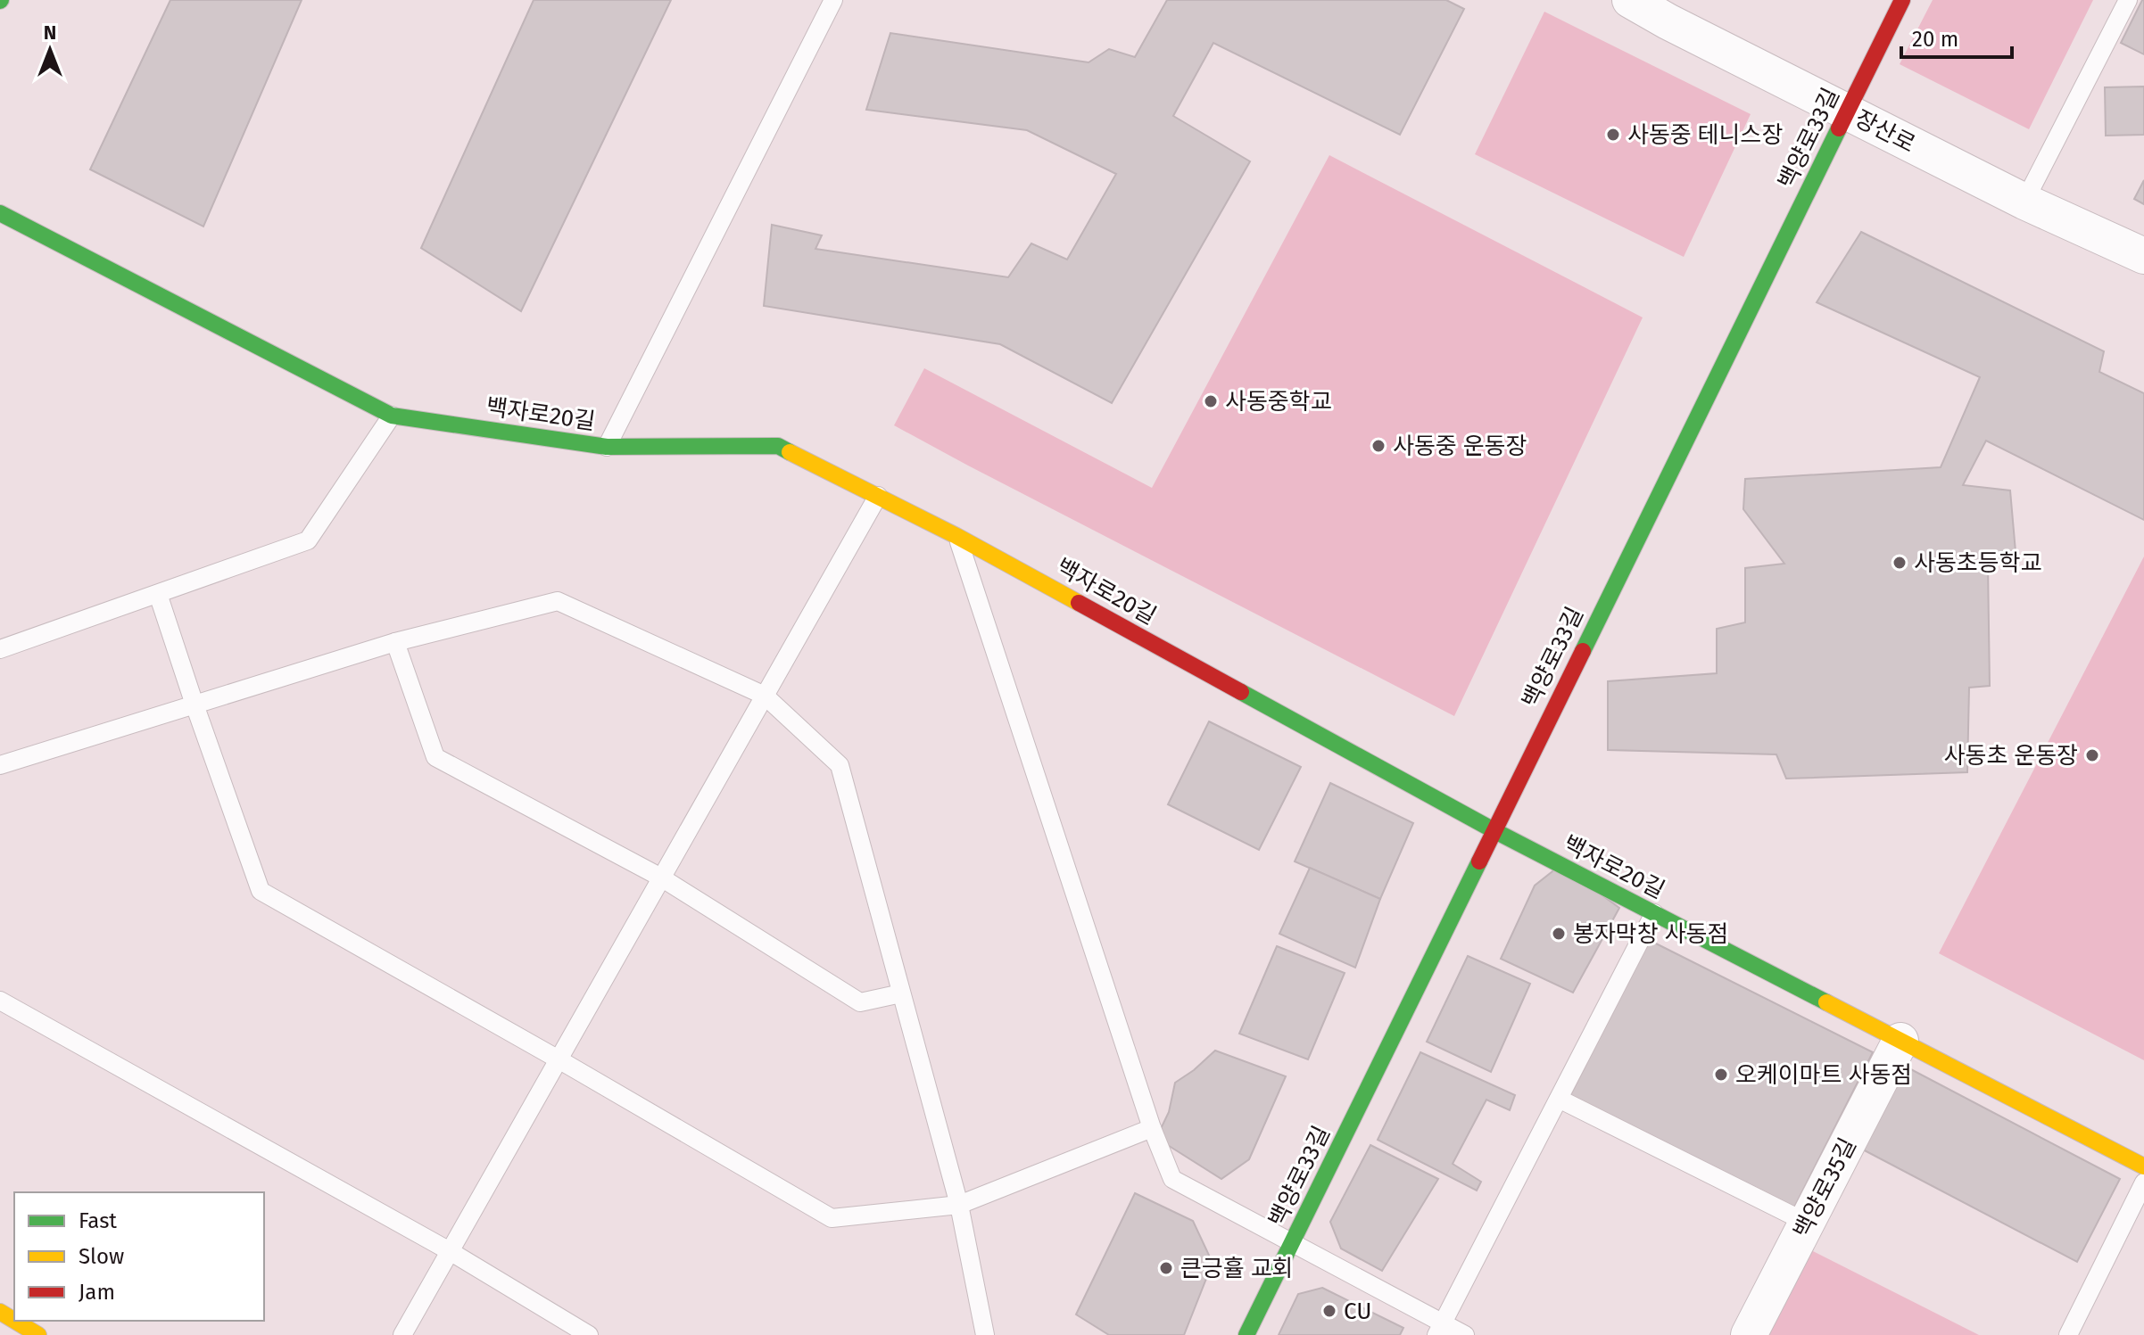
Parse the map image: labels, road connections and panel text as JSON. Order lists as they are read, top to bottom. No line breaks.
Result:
{"streets":{"street":["장산로","백양로33길","백자로20길","백양로35길"]},"crossings":[["장산로","백양로33길"],["백양로33길","백자로20길"],["백자로20길","백양로35길"]],"places":["사동중 테니스장","사동중학교","사동중 운동장","사동초등학교","사동초 운동장","봉자막창 사동점","오케이마트 사동점","큰긍휼 교회","CU"],"legend":["Fast","Slow","Jam"],"scale_bar":"20 m","north":"top"}
